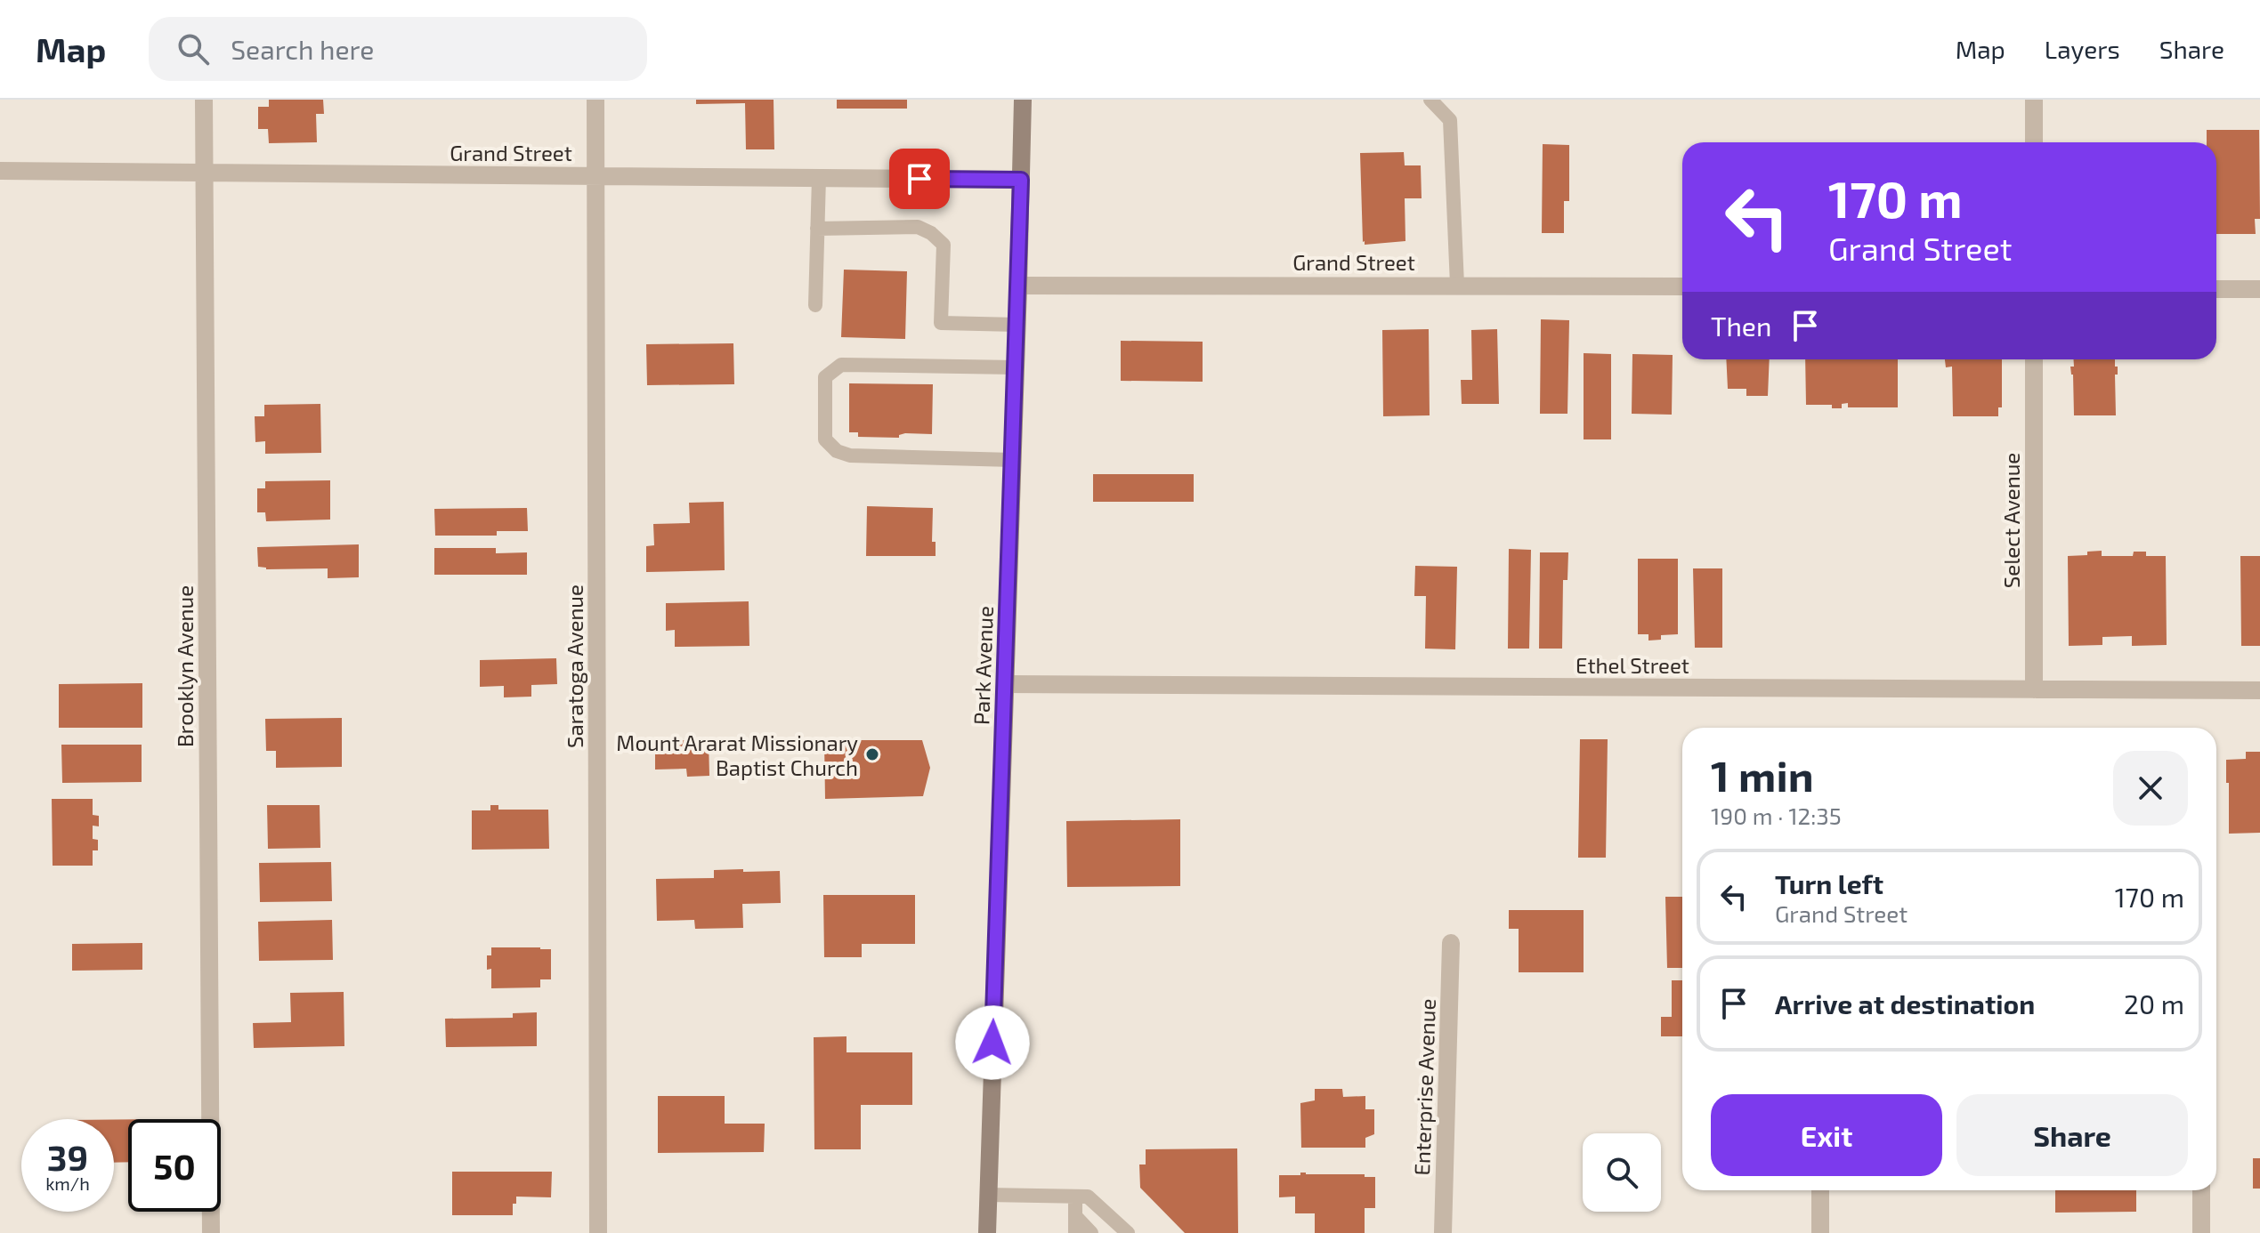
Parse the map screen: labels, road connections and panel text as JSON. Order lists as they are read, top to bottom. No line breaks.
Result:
{"streets":{"main road":["Park Avenue"],"street":["Grand Street","Select Avenue","Ethel Street","Brooklyn Avenue","Saratoga Avenue","Enterprise Avenue"]},"crossings":[["Grand Street","Park Avenue"],["Grand Street","Brooklyn Avenue"],["Grand Street","Saratoga Avenue"],["Select Avenue","Ethel Street"],["Ethel Street","Park Avenue"]],"places":["Mount Ararat Missionary Baptist Church"],"page":{"header":"Map","search":"Search here","nav":["Map","Layers","Share"],"turn":["170 m","Grand Street"],"then":"Then","heading":["1 min","190 m · 12:35"],"list":[{"name":"Turn left","note":"Grand Street","value":"170 m"},{"name":"Arrive at destination","value":"20 m"}],"buttons":["Exit","Share"],"speed":"39 km/h","limit":"50"}}
